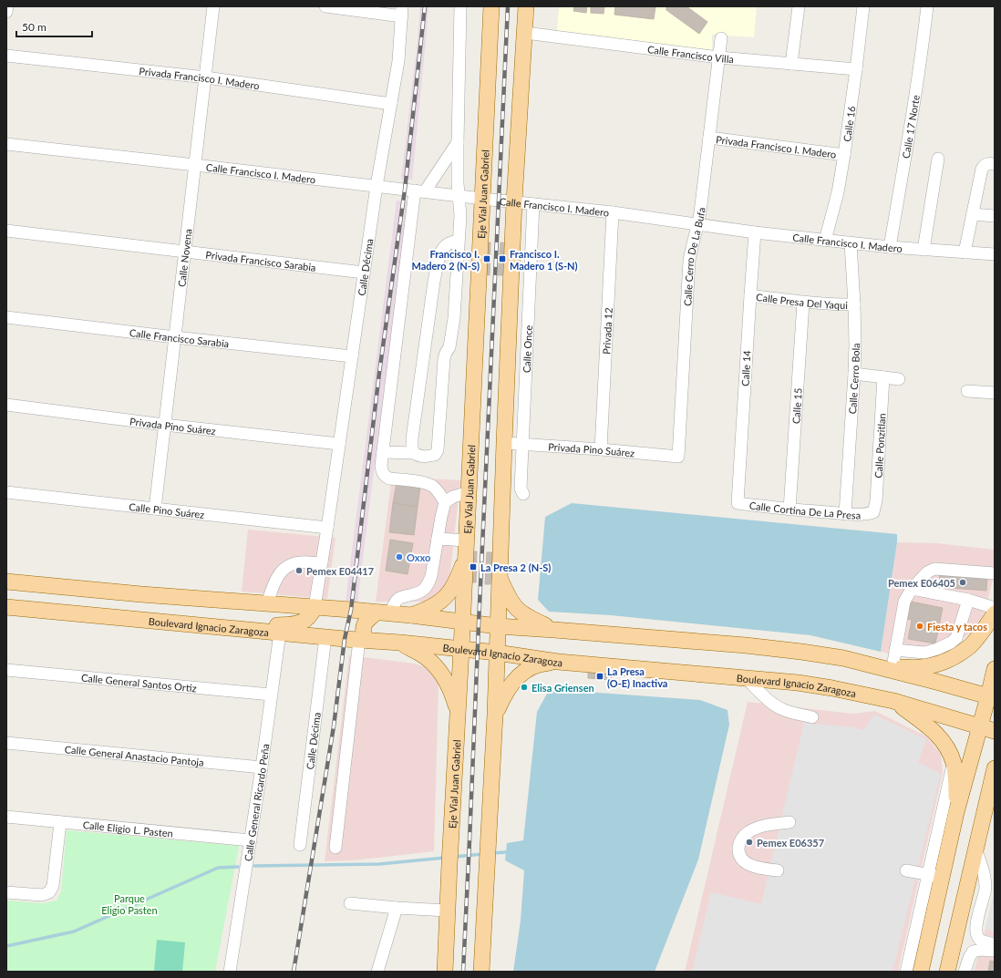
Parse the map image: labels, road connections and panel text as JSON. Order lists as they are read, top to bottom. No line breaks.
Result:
{"streets":{"main road":["Eje Vial Juan Gabriel","Boulevard Ignacio Zaragoza"],"street":["Calle Francisco Villa","Privada Francisco I. Madero","Calle 16","Calle 17 Norte","Calle Francisco I. Madero","Calle Cerro De La Bufa","Calle Novena","Privada Francisco Sarabia","Calle Décima","Calle Presa Del Yaqui","Privada 12","Calle Francisco Sarabia","Calle Once","Calle 14","Calle Cerro Bola","Calle 15","Privada Pino Suárez","Calle Ponzitlan","Calle Cortina De La Presa","Calle Pino Suárez","Calle General Santos Ortiz","Calle General Anastacio Pantoja","Calle General Ricardo Peña","Calle Eligio L. Pasten"]},"crossings":[["Calle Francisco Villa","Calle 16"],["Calle Francisco Villa","Calle Cerro De La Bufa"],["Privada Francisco I. Madero","Calle 16"],["Privada Francisco I. Madero","Calle Cerro De La Bufa"],["Privada Francisco I. Madero","Calle Novena"],["Privada Francisco I. Madero","Calle Décima"],["Calle 16","Calle Francisco I. Madero"],["Calle 17 Norte","Calle Francisco I. Madero"],["Calle Francisco I. Madero","Eje Vial Juan Gabriel"],["Calle Francisco I. Madero","Calle Cerro De La Bufa"],["Calle Francisco I. Madero","Calle Novena"],["Calle Francisco I. Madero","Calle Décima"],["Calle Francisco I. Madero","Privada 12"],["Calle Francisco I. Madero","Calle Once"],["Calle Francisco I. Madero","Calle 14"],["Calle Francisco I. Madero","Calle Cerro Bola"],["Eje Vial Juan Gabriel","Boulevard Ignacio Zaragoza"],["Calle Cerro De La Bufa","Privada Pino Suárez"],["Calle Novena","Privada Francisco Sarabia"],["Calle Novena","Calle Francisco Sarabia"],["Calle Novena","Privada Pino Suárez"],["Calle Novena","Calle Pino Suárez"],["Privada Francisco Sarabia","Calle Décima"],["Calle Décima","Calle Francisco Sarabia"],["Calle Décima","Privada Pino Suárez"],["Calle Décima","Calle Pino Suárez"],["Calle Décima","Boulevard Ignacio Zaragoza"],["Calle Presa Del Yaqui","Calle 14"],["Calle Presa Del Yaqui","Calle Cerro Bola"],["Calle Presa Del Yaqui","Calle 15"],["Privada 12","Privada Pino Suárez"],["Calle Once","Privada Pino Suárez"],["Calle 14","Calle Cortina De La Presa"],["Calle Cerro Bola","Calle Cortina De La Presa"],["Calle 15","Calle Cortina De La Presa"],["Calle Ponzitlan","Calle Cortina De La Presa"],["Boulevard Ignacio Zaragoza","Calle General Ricardo Peña"],["Calle General Santos Ortiz","Calle General Ricardo Peña"],["Calle General Anastacio Pantoja","Calle General Ricardo Peña"],["Calle General Ricardo Peña","Calle Eligio L. Pasten"]],"parks":["Parque Eligio Pasten"],"places":{"transit":["Francisco I. Madero 2 (N-S)","Francisco I. Madero 1 (S-N)","La Presa 2 (N-S)","La Presa (O-E) Inactiva"],"other":["Oxxo","Pemex E04417","Pemex E06405","Fiesta y tacos","Elisa Griensen","Pemex E06357"]},"scale_bar":"50 m"}
